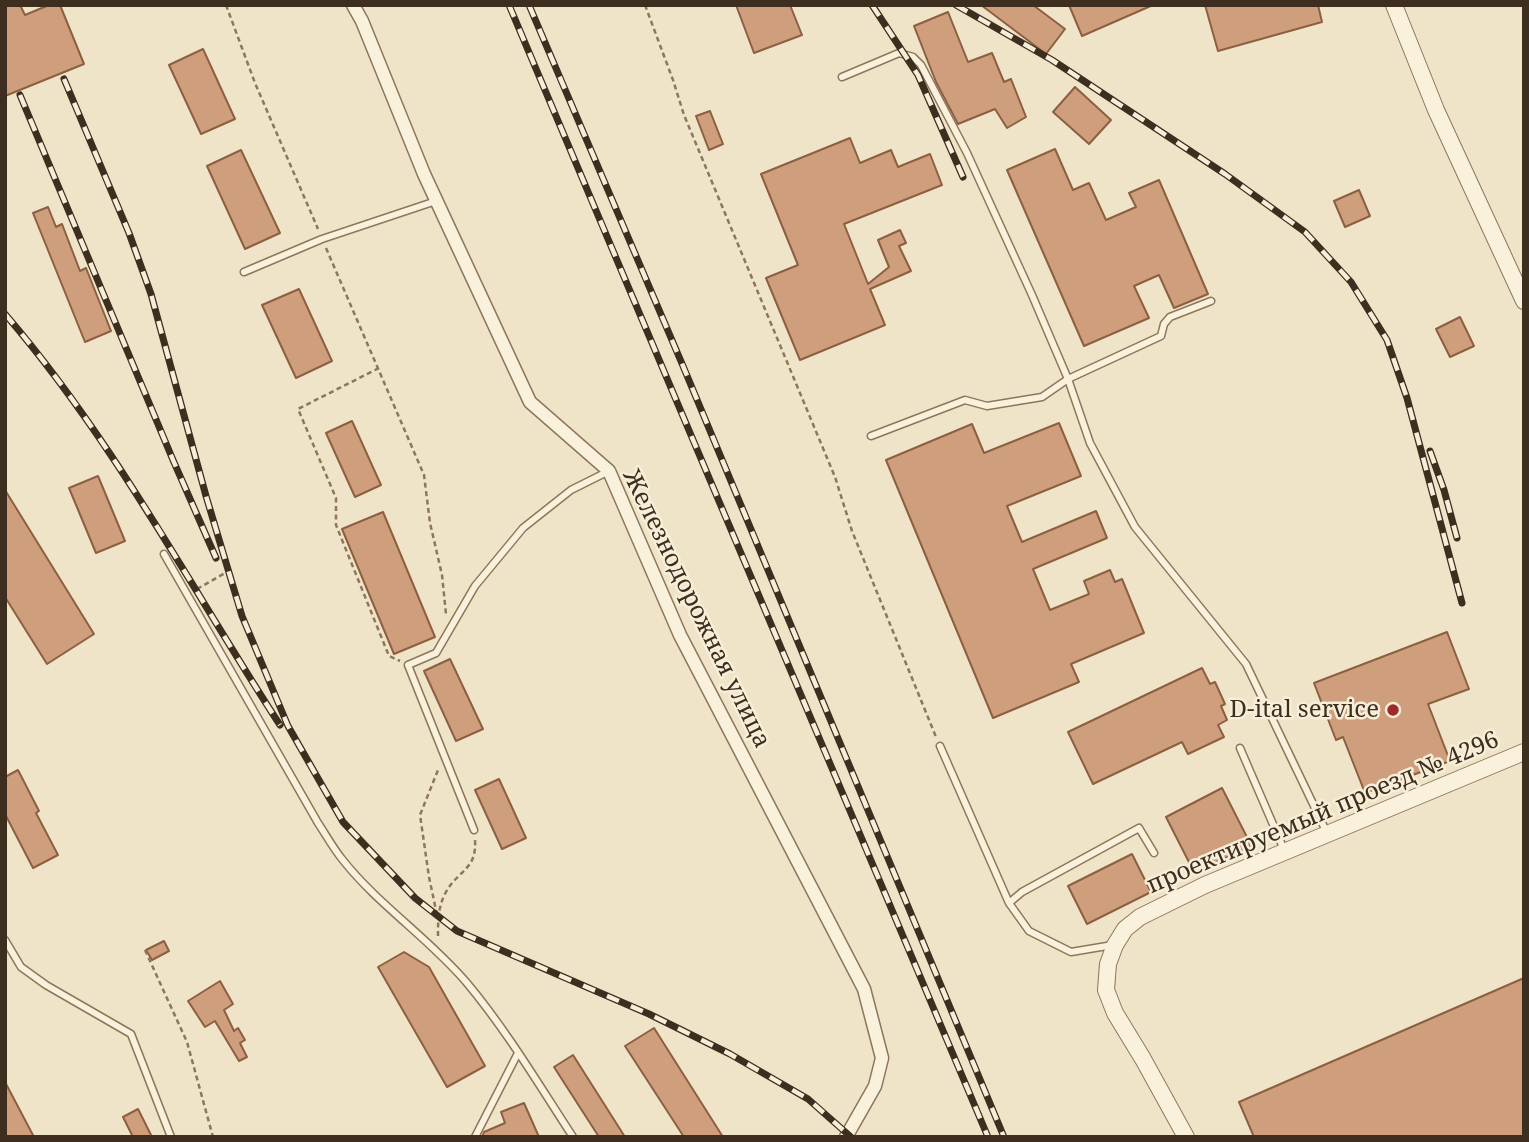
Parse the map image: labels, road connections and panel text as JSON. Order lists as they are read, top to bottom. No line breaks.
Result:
{"streets":{"street":["Железнодорожная улица","проектируемый проезд № 4296"]},"places":["D-ital service"]}
